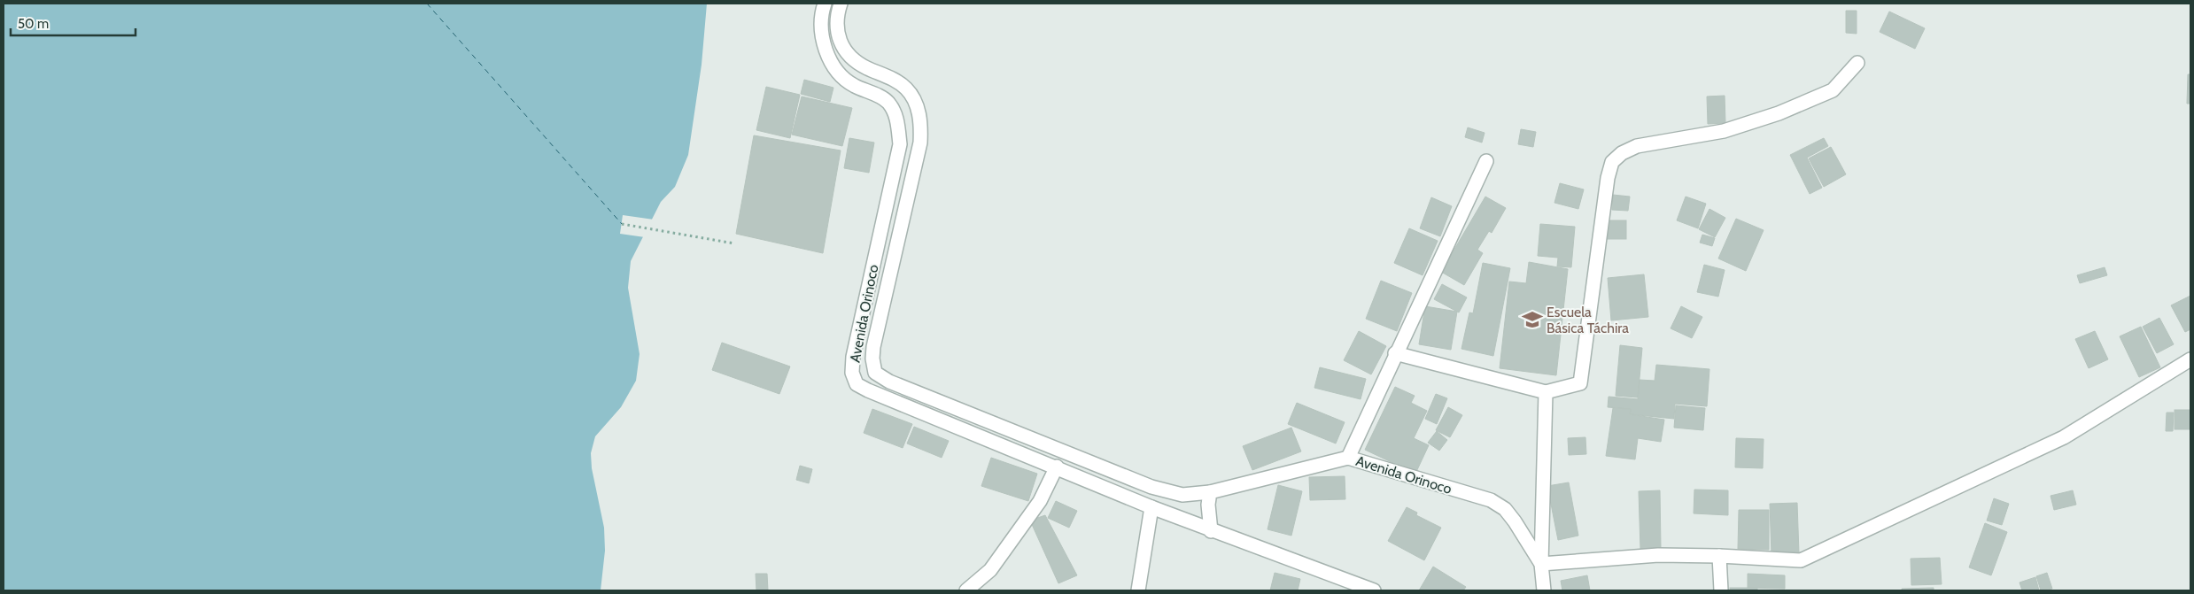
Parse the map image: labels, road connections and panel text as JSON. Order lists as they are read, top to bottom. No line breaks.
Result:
{"streets":{"street":["Avenida Orinoco"]},"places":{"school or university":["Escuela Básica Táchira"]},"scale_bar":"50 m"}
